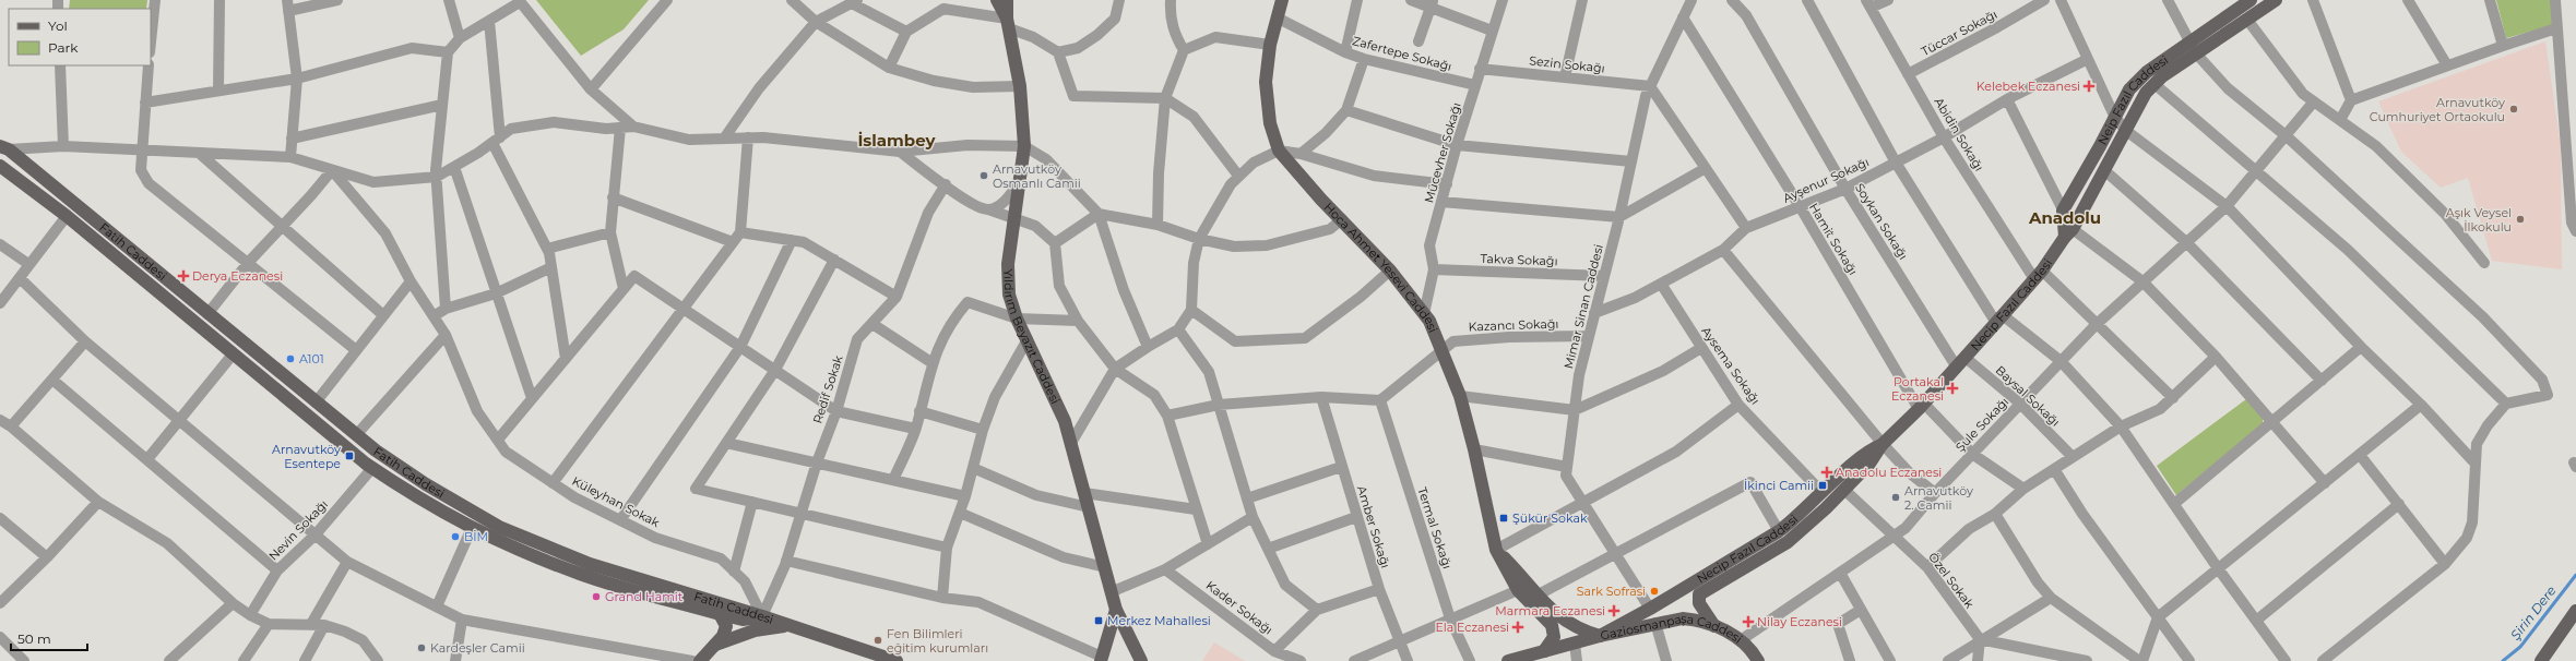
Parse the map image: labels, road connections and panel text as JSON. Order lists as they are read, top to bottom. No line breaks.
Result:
{"streets":{"main road":["Neip Fazıl Caddesi","Fatih Caddesi","Hoca Ahmet Yesevi Caddesi","Necip Fazıl Caddesi","Yıldırım Beyazıt Caddesi","Gaziosmanpaşa Caddesi"],"street":["Tüccar Sokağı","Zafertepe Sokağı","Sezin Sokağı","Abidin Sokağı","Mücevher Sokağı","Ayşenur Sokağı","Soykan Sokağı","Hamit Sokağı","Takva Sokağı","Mimar Sinan Caddesi","Kazancı Sokağı","Aysema Sokağı","Redif Sokak","Baysal Sokağı","Şule Sokağı","Küleyhan Sokak","Amber Sokağı","Termal Sokağı","Nevin Sokağı","Özel Sokak","Kader Sokağı"]},"crossings":[["Tüccar Sokağı","Abidin Sokağı"],["Zafertepe Sokağı","Mücevher Sokağı"],["Zafertepe Sokağı","Hoca Ahmet Yesevi Caddesi"],["Sezin Sokağı","Mücevher Sokağı"],["Sezin Sokağı","Mimar Sinan Caddesi"],["Neip Fazıl Caddesi","Necip Fazıl Caddesi"],["Abidin Sokağı","Ayşenur Sokağı"],["Abidin Sokağı","Necip Fazıl Caddesi"],["Abidin Sokağı","Şule Sokağı"],["Mücevher Sokağı","Takva Sokağı"],["Mücevher Sokağı","Hoca Ahmet Yesevi Caddesi"],["Ayşenur Sokağı","Soykan Sokağı"],["Ayşenur Sokağı","Hamit Sokağı"],["Soykan Sokağı","Necip Fazıl Caddesi"],["Soykan Sokağı","Baysal Sokağı"],["Hamit Sokağı","Necip Fazıl Caddesi"],["Hamit Sokağı","Mimar Sinan Caddesi"],["Hamit Sokağı","Şule Sokağı"],["Fatih Caddesi","Redif Sokak"],["Fatih Caddesi","Küleyhan Sokak"],["Takva Sokağı","Mimar Sinan Caddesi"],["Hoca Ahmet Yesevi Caddesi","Kazancı Sokağı"],["Hoca Ahmet Yesevi Caddesi","Gaziosmanpaşa Caddesi"],["Necip Fazıl Caddesi","Mimar Sinan Caddesi"],["Necip Fazıl Caddesi","Aysema Sokağı"],["Necip Fazıl Caddesi","Baysal Sokağı"],["Necip Fazıl Caddesi","Özel Sokak"],["Necip Fazıl Caddesi","Gaziosmanpaşa Caddesi"],["Mimar Sinan Caddesi","Kazancı Sokağı"],["Kazancı Sokağı","Termal Sokağı"],["Redif Sokak","Küleyhan Sokak"],["Baysal Sokağı","Şule Sokağı"],["Şule Sokağı","Özel Sokak"],["Şule Sokağı","Gaziosmanpaşa Caddesi"]],"districts":["İslambey","Anadolu"],"water":["Şirin Dere"],"places":{"health":["Kelebek Eczanesi","Derya Eczanesi","Portakal Eczanesi","Anadolu Eczanesi","Marmara Eczanesi","Nilay Eczanesi","Ela Eczanesi"],"other":["Arnavutköy Cumhuriyet Ortaokulu","Arnavutköy Osmanlı Camii","Aşık Veysel İlkokulu","A101","Arnavutköy 2. Camii","BİM","Sark Sofrasi","Grand Hamit","Fen Bilimleri eğitim kurumları","Kardeşler Camii"],"transit":["Arnavutköy Esentepe","İkinci Camii","Şükür Sokak","Merkez Mahallesi"]},"legend":["Yol","Park"],"scale_bar":"50 m"}
